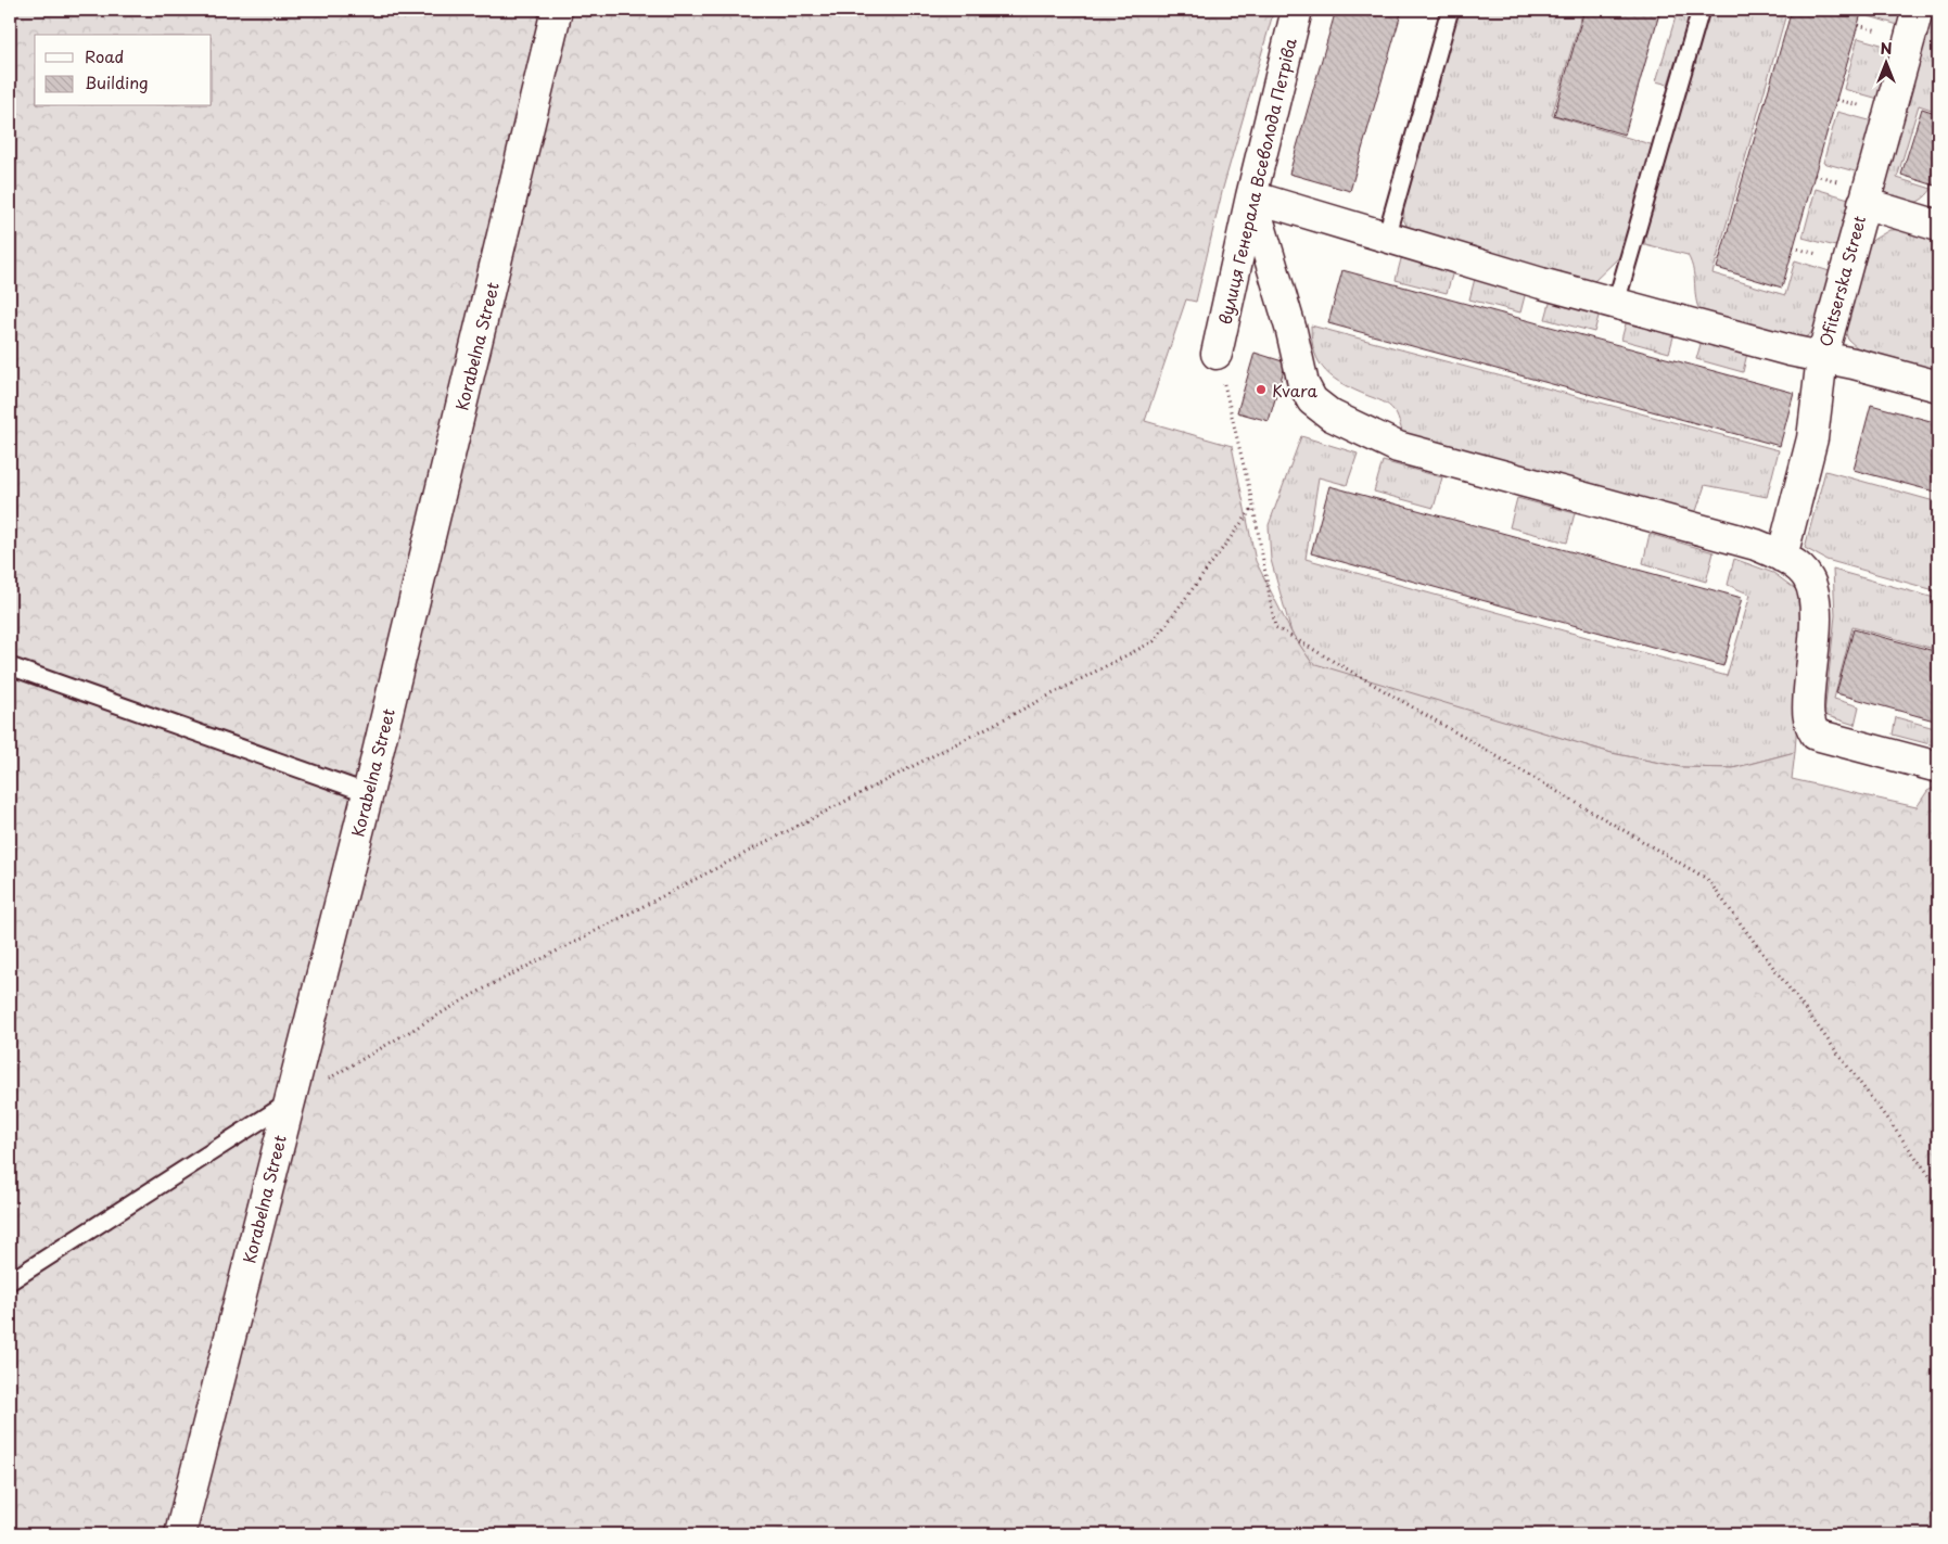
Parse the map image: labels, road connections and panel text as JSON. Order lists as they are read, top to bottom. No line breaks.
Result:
{"streets":{"street":["вулиця Генерала Всеволода Петріва","Ofitserska Street","Korabelna Street"]},"places":["Kvara"],"legend":["Road","Building"],"north":"top"}
